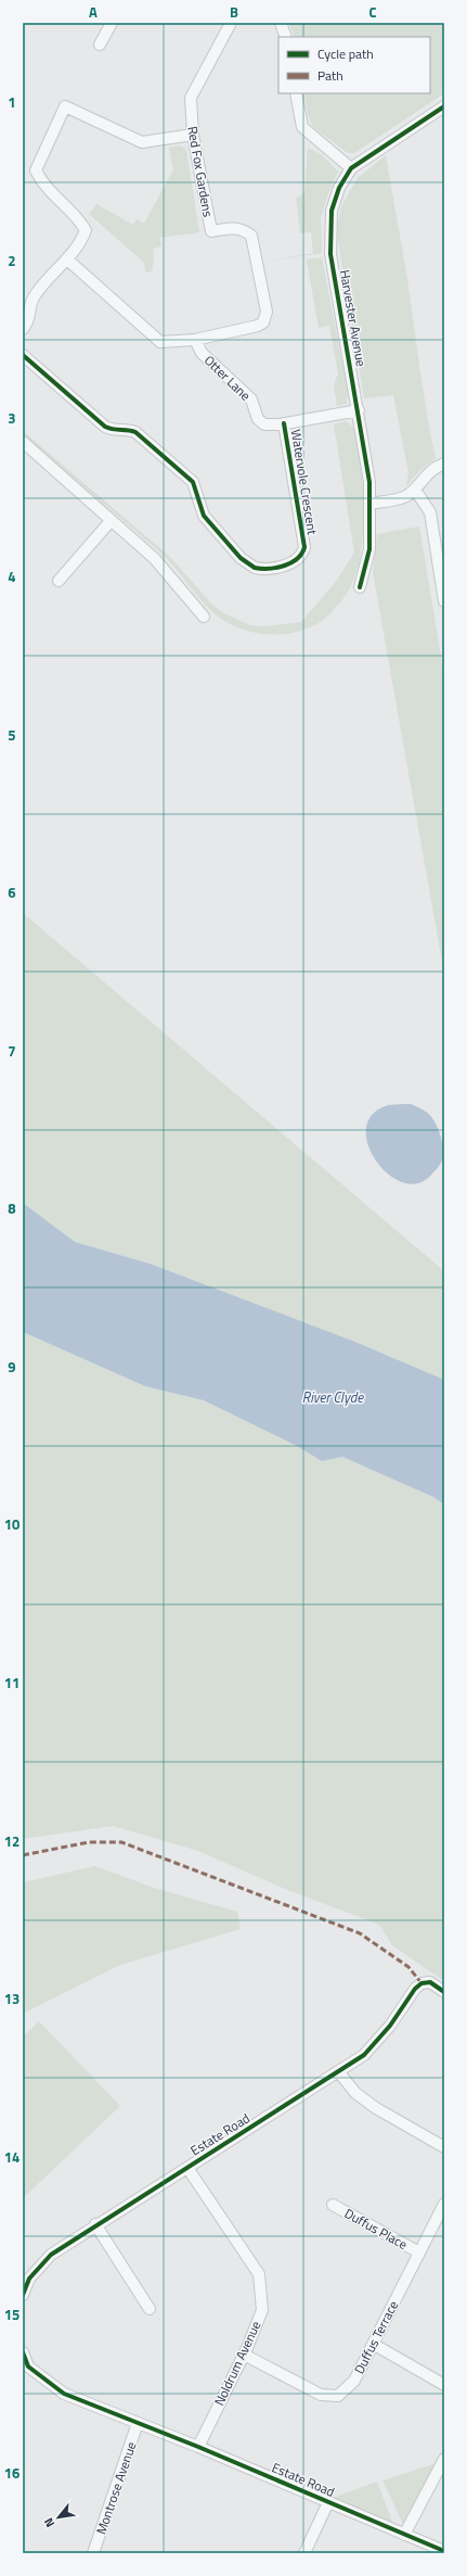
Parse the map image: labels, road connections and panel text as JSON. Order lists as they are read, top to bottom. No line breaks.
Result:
{"streets":{"street":["Red Fox Gardens","Harvester Avenue","Otter Lane","Watervole Crescent","Estate Road","Duffus Place","Duffus Terrace","Noldrum Avenue","Montrose Avenue"]},"crossings":[["Red Fox Gardens","Otter Lane"],["Harvester Avenue","Otter Lane"],["Otter Lane","Watervole Crescent"],["Estate Road","Noldrum Avenue"],["Estate Road","Montrose Avenue"],["Duffus Place","Duffus Terrace"],["Duffus Terrace","Noldrum Avenue"]],"water":["River Clyde"],"legend":["Cycle path","Path"],"north":"bottom left","grid":{"columns":["A","B","C"],"rows":["1","2","3","4","5","6","7","8","9","10","11","12","13","14","15","16"]}}
